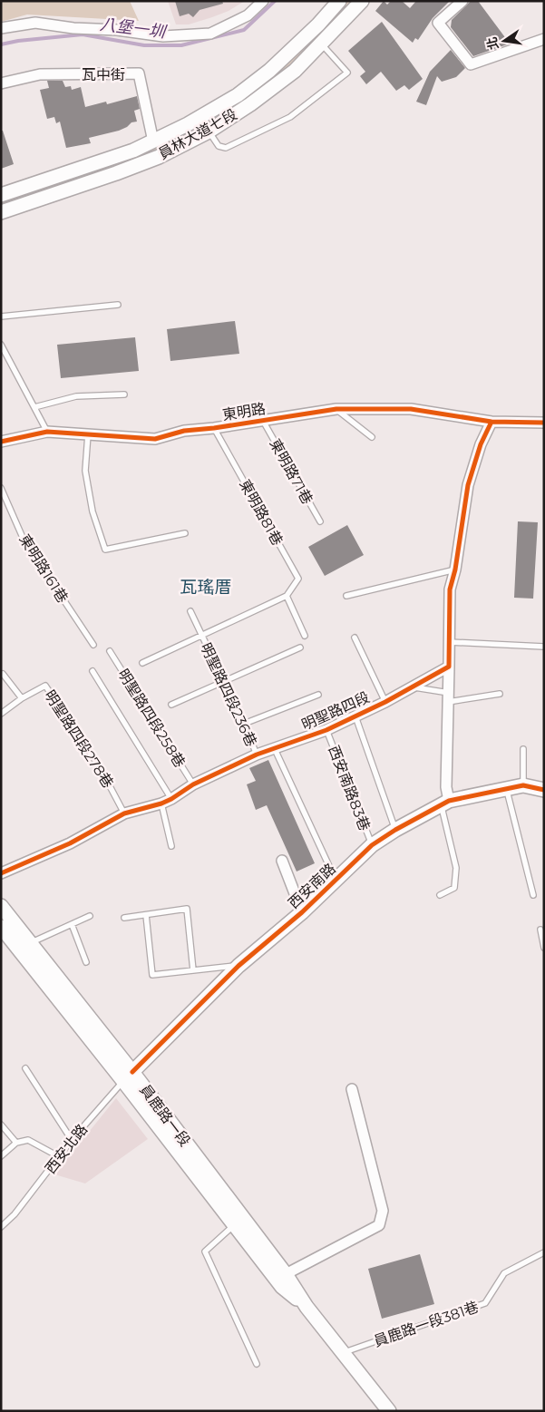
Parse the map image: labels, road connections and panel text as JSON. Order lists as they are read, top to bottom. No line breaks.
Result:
{"streets":{"main road":["員林大道七段","西安南路","員鹿路一段"],"street":["瓦中街","東明路","明聖路四段"],"lane":["東明路71巷","東明路81巷","東明路161巷","明聖路四段236巷","明聖路四段258巷","明聖路四段278巷","西安南路83巷","西安北路","員鹿路一段381巷"]},"crossings":[["瓦中街","員林大道七段"],["東明路","東明路71巷"],["東明路","東明路81巷"],["明聖路四段236巷","明聖路四段"],["明聖路四段","明聖路四段258巷"],["明聖路四段","明聖路四段278巷"],["明聖路四段","西安南路83巷"],["西安南路83巷","西安南路"],["西安南路","員鹿路一段"],["西安南路","西安北路"],["員鹿路一段","西安北路"],["員鹿路一段","員鹿路一段381巷"]],"districts":["瓦瑤厝"],"water":["八堡一圳"],"north":"left"}
